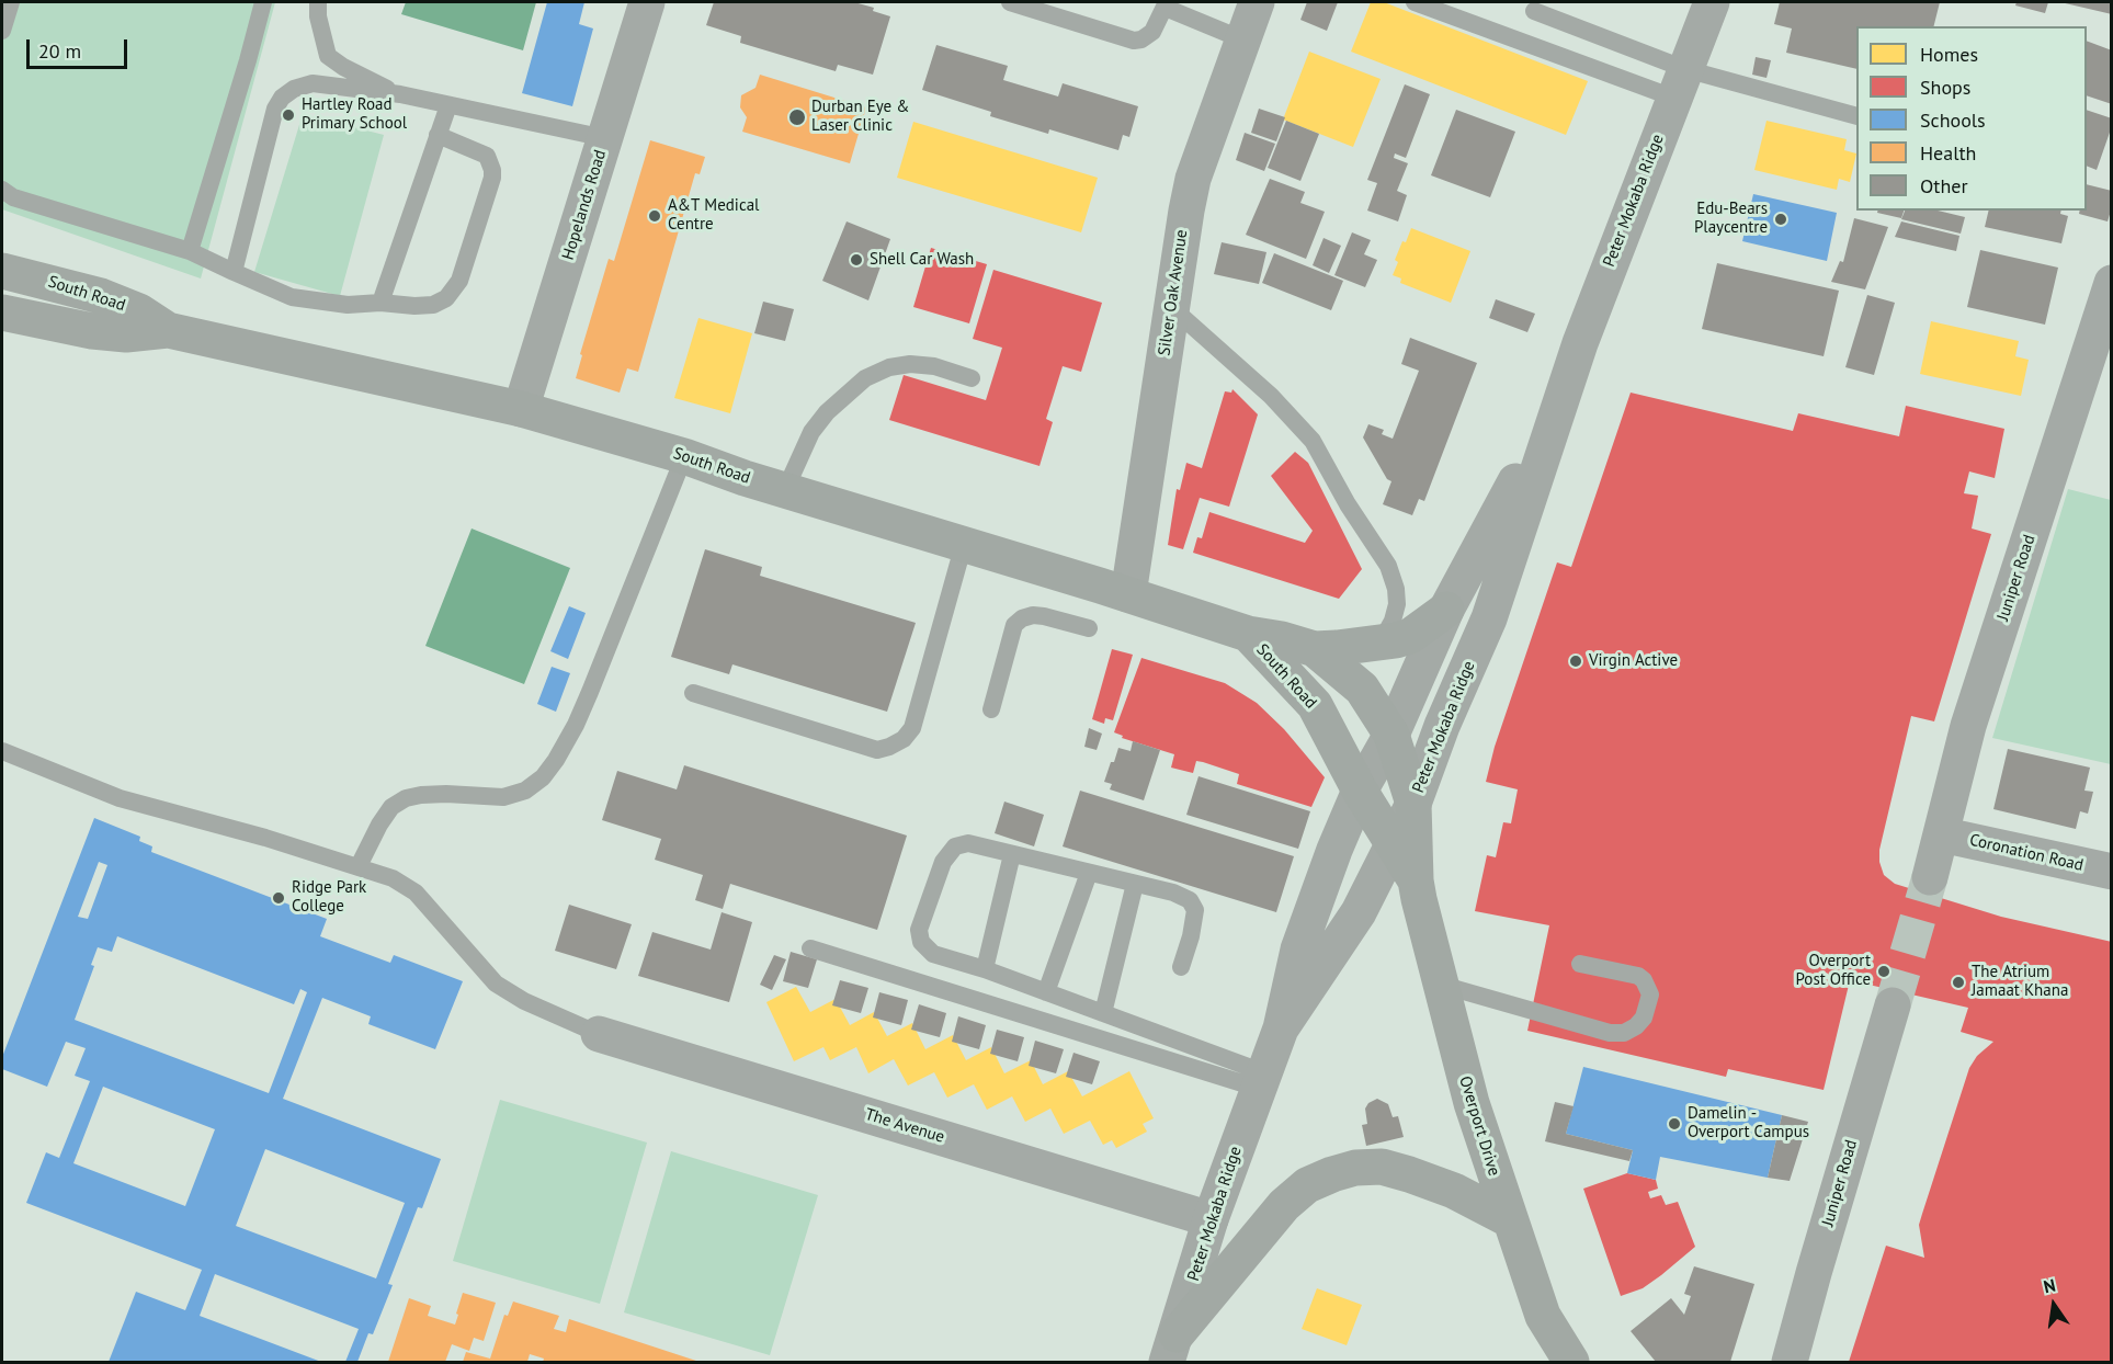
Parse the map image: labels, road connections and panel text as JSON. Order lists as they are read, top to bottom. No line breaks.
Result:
{"streets":{"main road":["South Road","Overport Drive"],"street":["Peter Mokaba Ridge","Hopelands Road","Silver Oak Avenue","Juniper Road","Coronation Road","The Avenue"]},"crossings":[["Peter Mokaba Ridge","South Road"],["Peter Mokaba Ridge","The Avenue"],["Peter Mokaba Ridge","Overport Drive"],["Hopelands Road","South Road"],["Silver Oak Avenue","South Road"],["South Road","Overport Drive"],["Juniper Road","Coronation Road"]],"places":["Hartley Road Primary School","Durban Eye & Laser Clinic","A&T Medical Centre","Edu-Bears Playcentre","Shell Car Wash","Virgin Active","Ridge Park College","Overport Post Office","The Atrium Jamaat Khana","Damelin - Overport Campus"],"legend":["Homes","Shops","Schools","Health","Other"],"scale_bar":"20 m","north":"top"}
